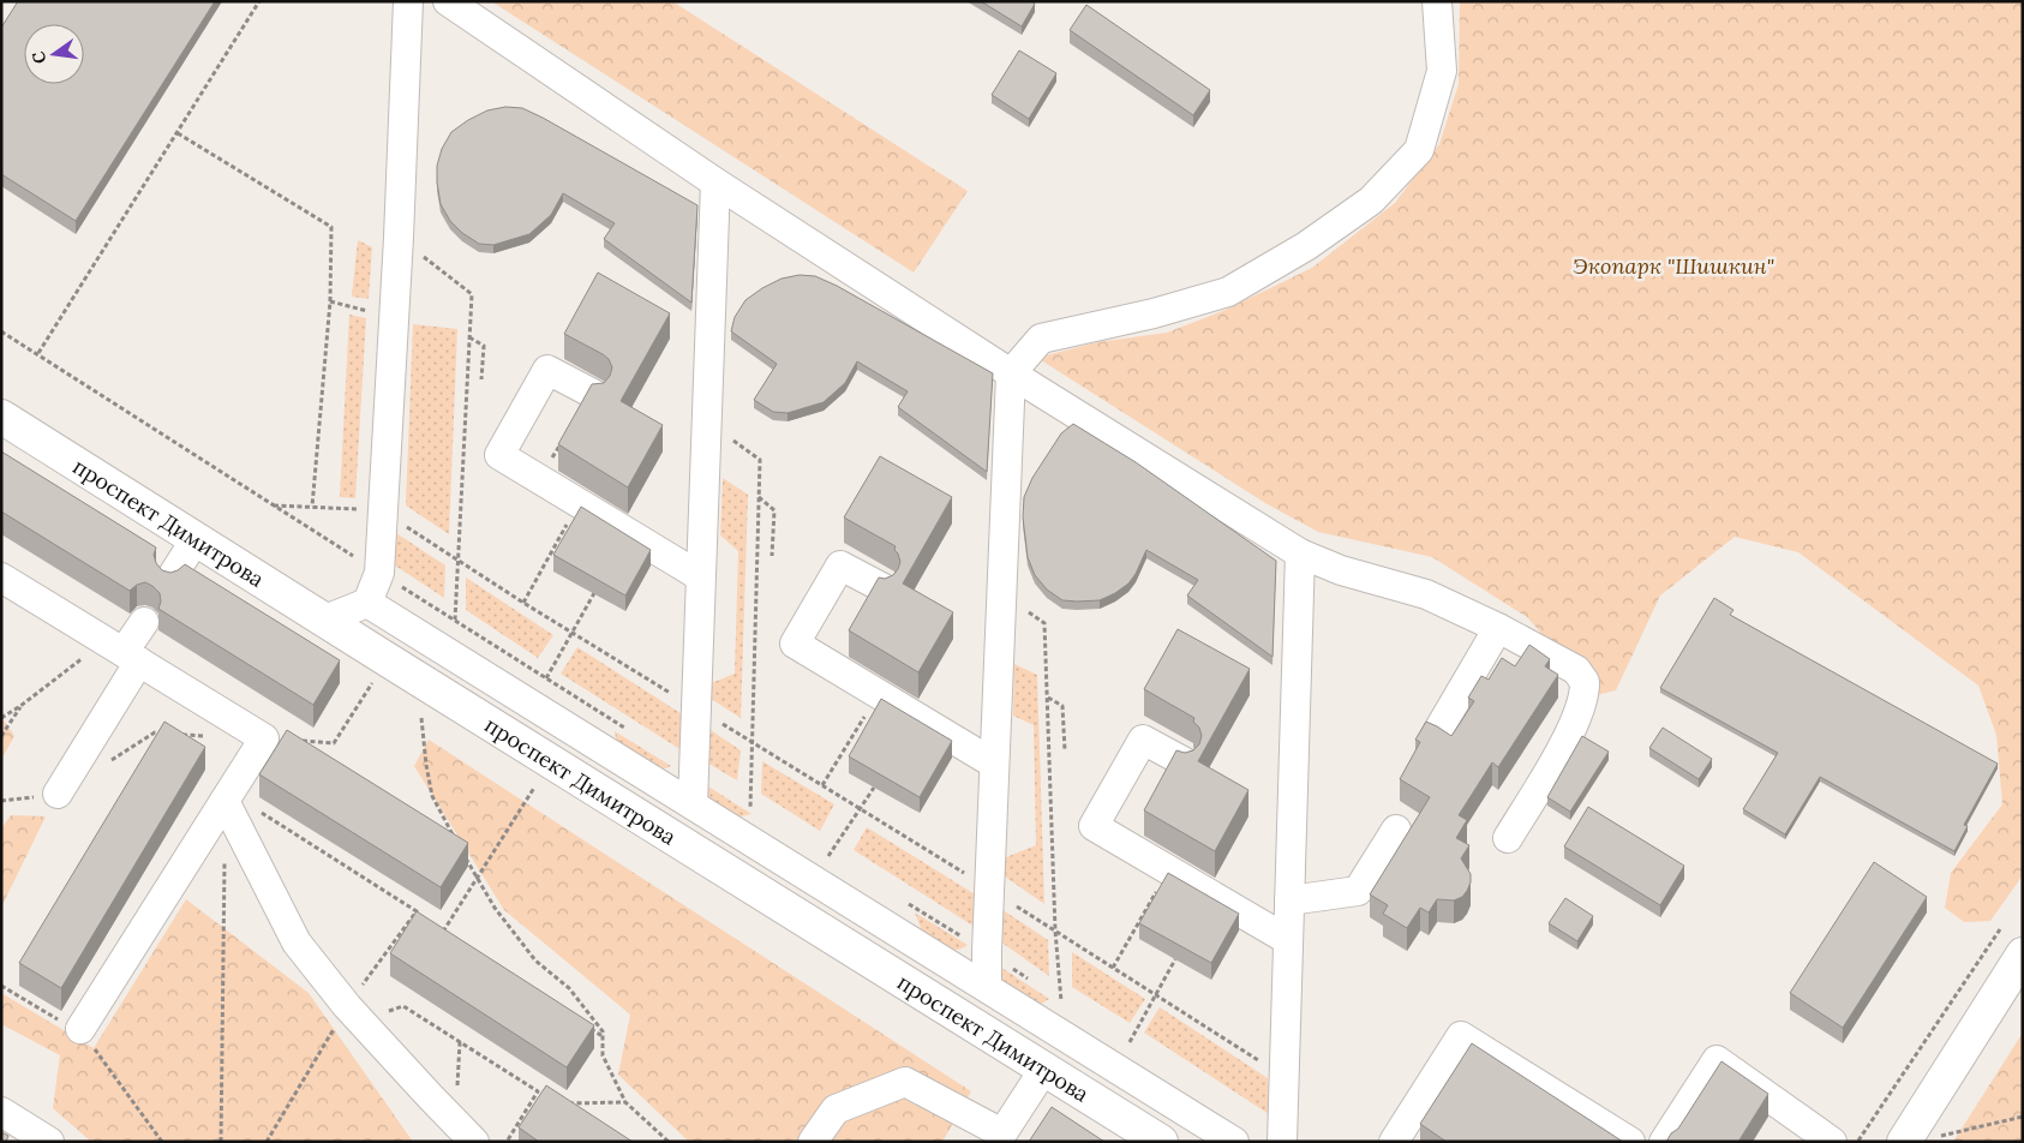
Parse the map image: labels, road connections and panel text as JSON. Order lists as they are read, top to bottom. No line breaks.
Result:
{"streets":{"main road":["проспект Димитрова"]},"parks":["Экопарк \"Шишкин\""],"north":"left"}
